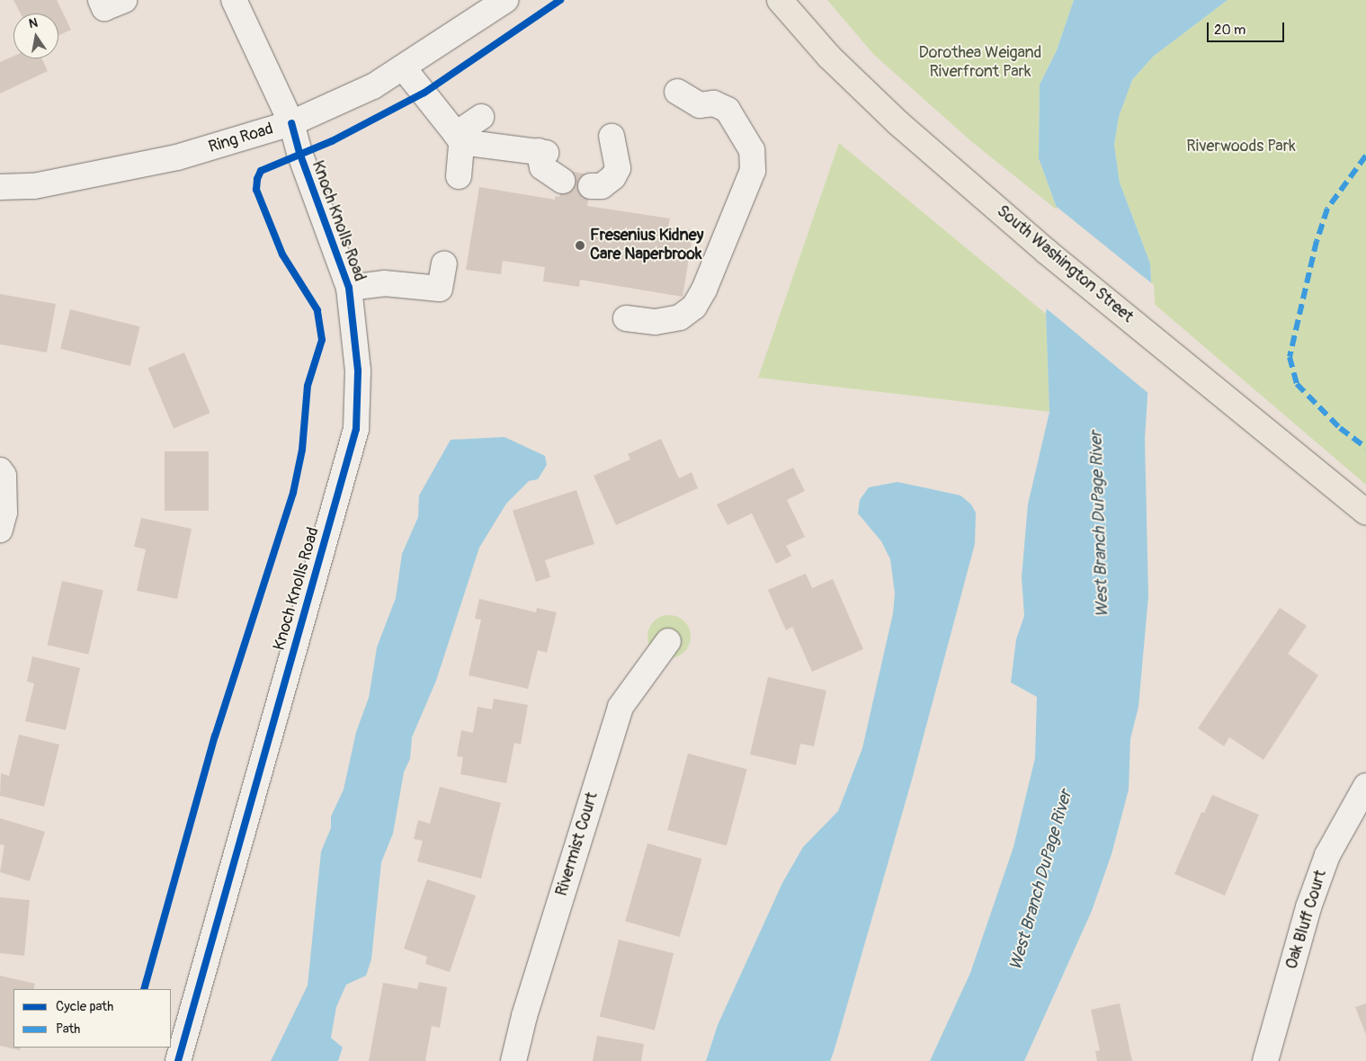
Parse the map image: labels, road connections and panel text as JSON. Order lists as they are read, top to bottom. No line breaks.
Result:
{"streets":{"main road":["South Washington Street"],"street":["Ring Road","Knoch Knolls Road","Rivermist Court","Oak Bluff Court"]},"crossings":[["Ring Road","Knoch Knolls Road"]],"water":["West Branch DuPage River"],"parks":["Dorothea Weigand Riverfront Park","Riverwoods Park"],"places":["Fresenius Kidney Care Naperbrook"],"legend":["Cycle path","Path"],"scale_bar":"20 m","north":"top"}
